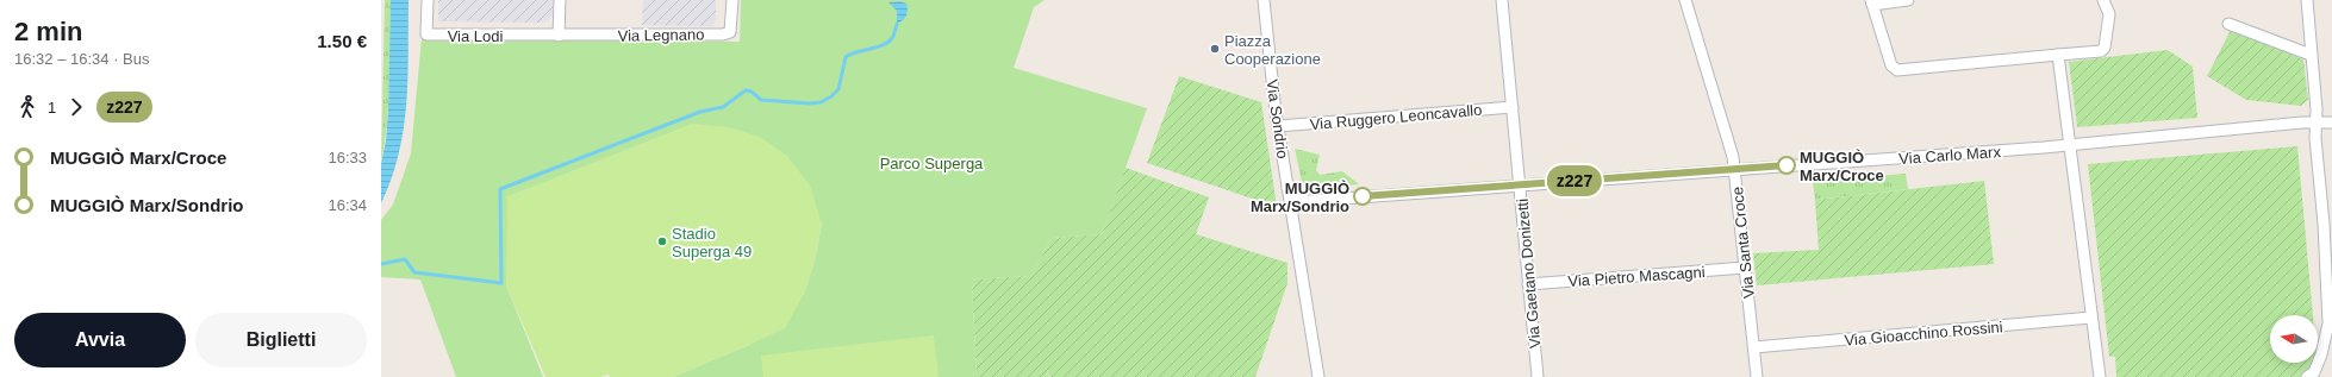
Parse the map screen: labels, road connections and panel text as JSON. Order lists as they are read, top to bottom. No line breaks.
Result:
{"streets":{"street":["Via Legnano","Via Lodi","Via Ruggero Leoncavallo","Via Sondrio","Via Carlo Marx","Via Santa Croce","Via Gaetano Donizetti","Via Pietro Mascagni","Via Gioacchino Rossini"]},"crossings":[["Via Legnano","Via Lodi"],["Via Ruggero Leoncavallo","Via Sondrio"],["Via Ruggero Leoncavallo","Via Gaetano Donizetti"],["Via Sondrio","Via Carlo Marx"],["Via Carlo Marx","Via Santa Croce"],["Via Carlo Marx","Via Gaetano Donizetti"],["Via Santa Croce","Via Pietro Mascagni"],["Via Santa Croce","Via Gioacchino Rossini"],["Via Gaetano Donizetti","Via Pietro Mascagni"]],"parks":["Parco Superga"],"places":["Piazza Cooperazione","MUGGIÒ Marx/Croce","MUGGIÒ Marx/Sondrio","Stadio Superga 49"],"lines":["bus line z227"],"north":"left","page":{"heading":["2 min","16:32 – 16:34 · Bus","1.50 €"],"on_map":"z227","legs":["1","z227"],"list":[{"name":"MUGGIÒ Marx/Croce","value":"16:33"},{"name":"MUGGIÒ Marx/Sondrio","value":"16:34"}],"buttons":["Avvia","Biglietti"]}}
